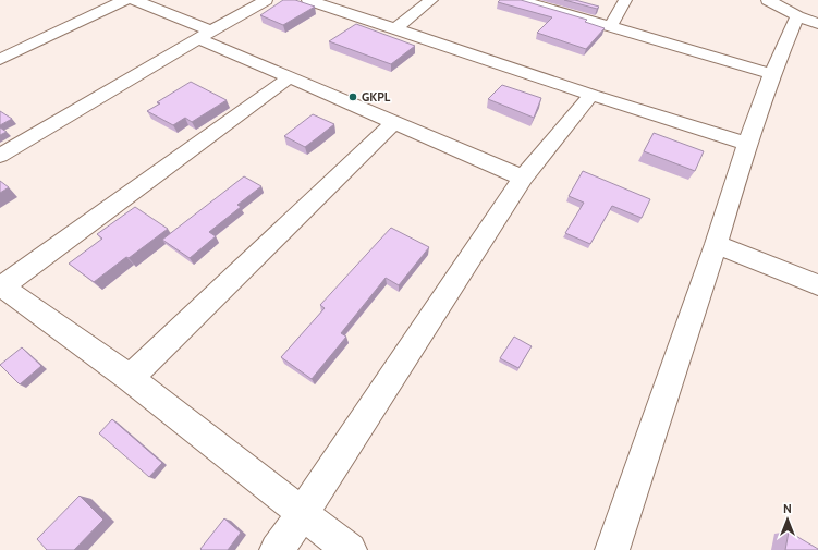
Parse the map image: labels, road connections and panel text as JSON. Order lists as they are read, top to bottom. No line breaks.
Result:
{"places":["GKPL"],"north":"top"}
